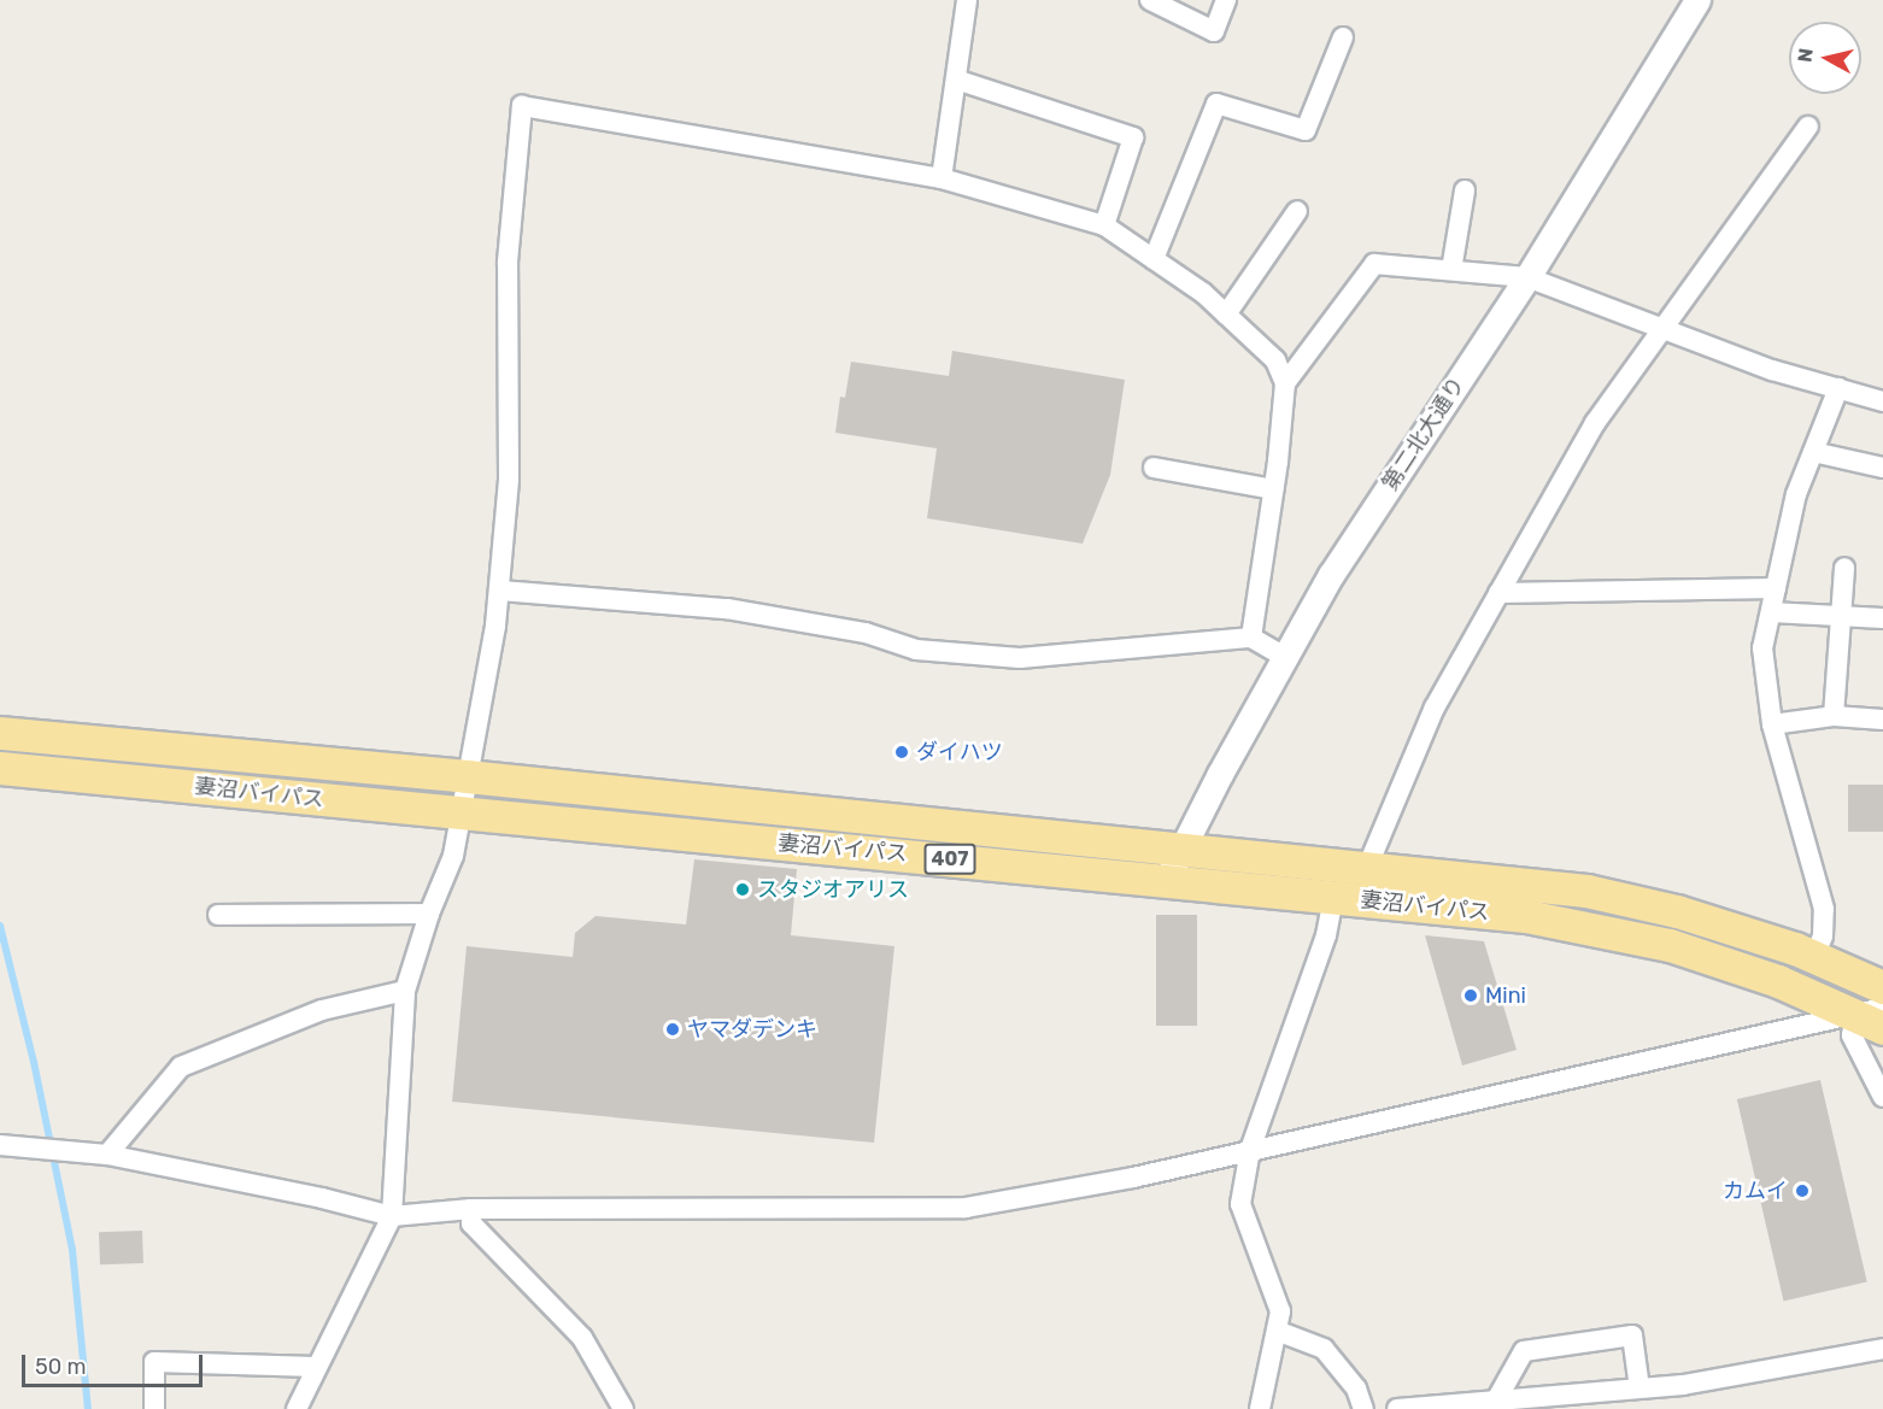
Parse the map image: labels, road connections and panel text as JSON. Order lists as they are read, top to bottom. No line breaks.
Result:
{"streets":{"highway":["妻沼バイパス","407"],"street":["第二北大通り"]},"crossings":[["第二北大通り","妻沼バイパス"]],"places":["ダイハツ","スタジオアリス","Mini","ヤマダデンキ","カムイ"],"scale_bar":"50 m","north":"left"}
